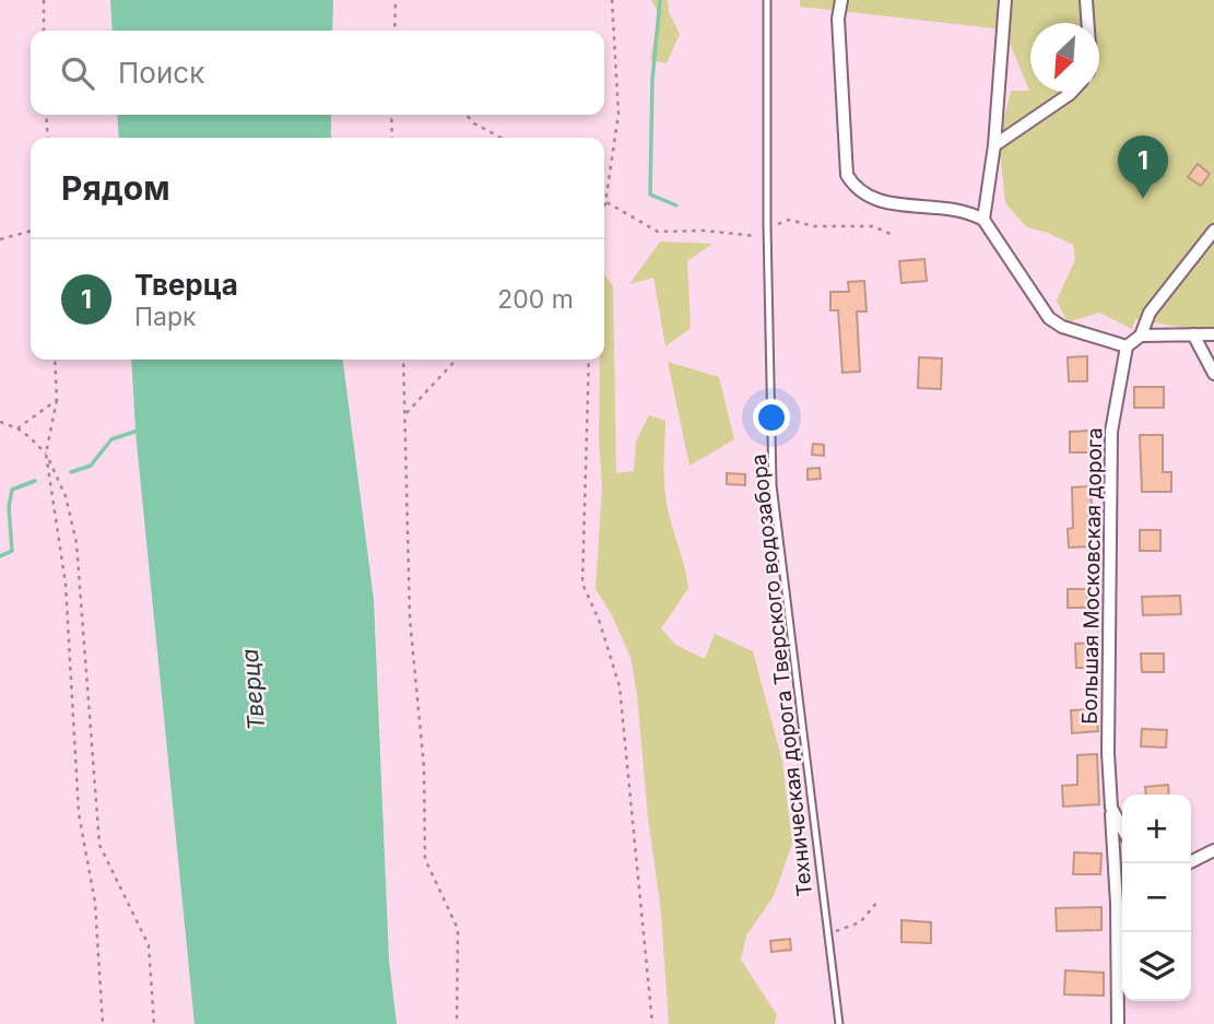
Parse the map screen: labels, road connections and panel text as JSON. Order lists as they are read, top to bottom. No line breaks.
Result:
{"streets":{"street":["Большая Московская дорога"],"lane":["Техническая дорога Тверского водозабора"]},"water":["Тверца"],"north":"bottom left","page":{"search":"Поиск","pins":"1","heading":"Рядом","list":[{"mark":"1","name":"Тверца","note":"Парк","value":"200 m"}],"map_buttons":["+","−"]}}
